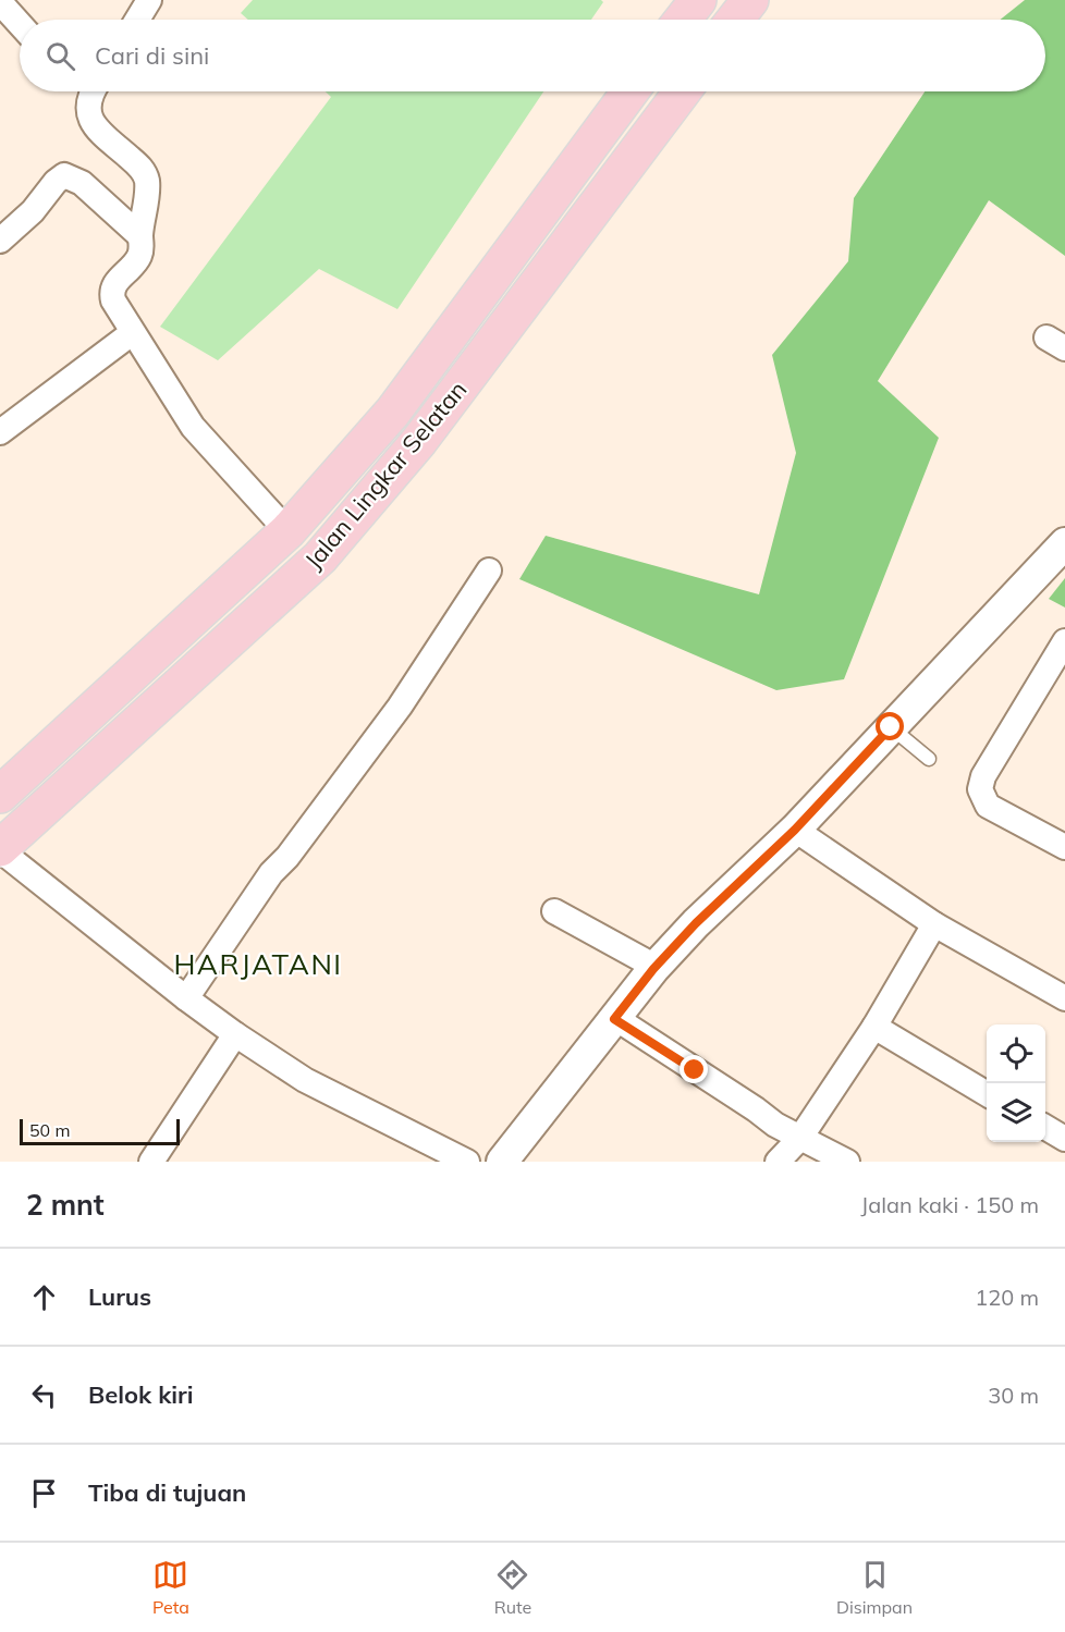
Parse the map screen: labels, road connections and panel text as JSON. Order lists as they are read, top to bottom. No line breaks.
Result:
{"streets":{"highway":["Jalan Lingkar Selatan"]},"districts":["HARJATANI"],"scale_bar":"50 m","page":{"search":"Cari di sini","scale":"50 m","heading":["2 mnt","Jalan kaki · 150 m"],"list":[["Lurus","120 m"],["Belok kiri","30 m"],"Tiba di tujuan"],"nav":["Peta","Rute","Disimpan"]}}
